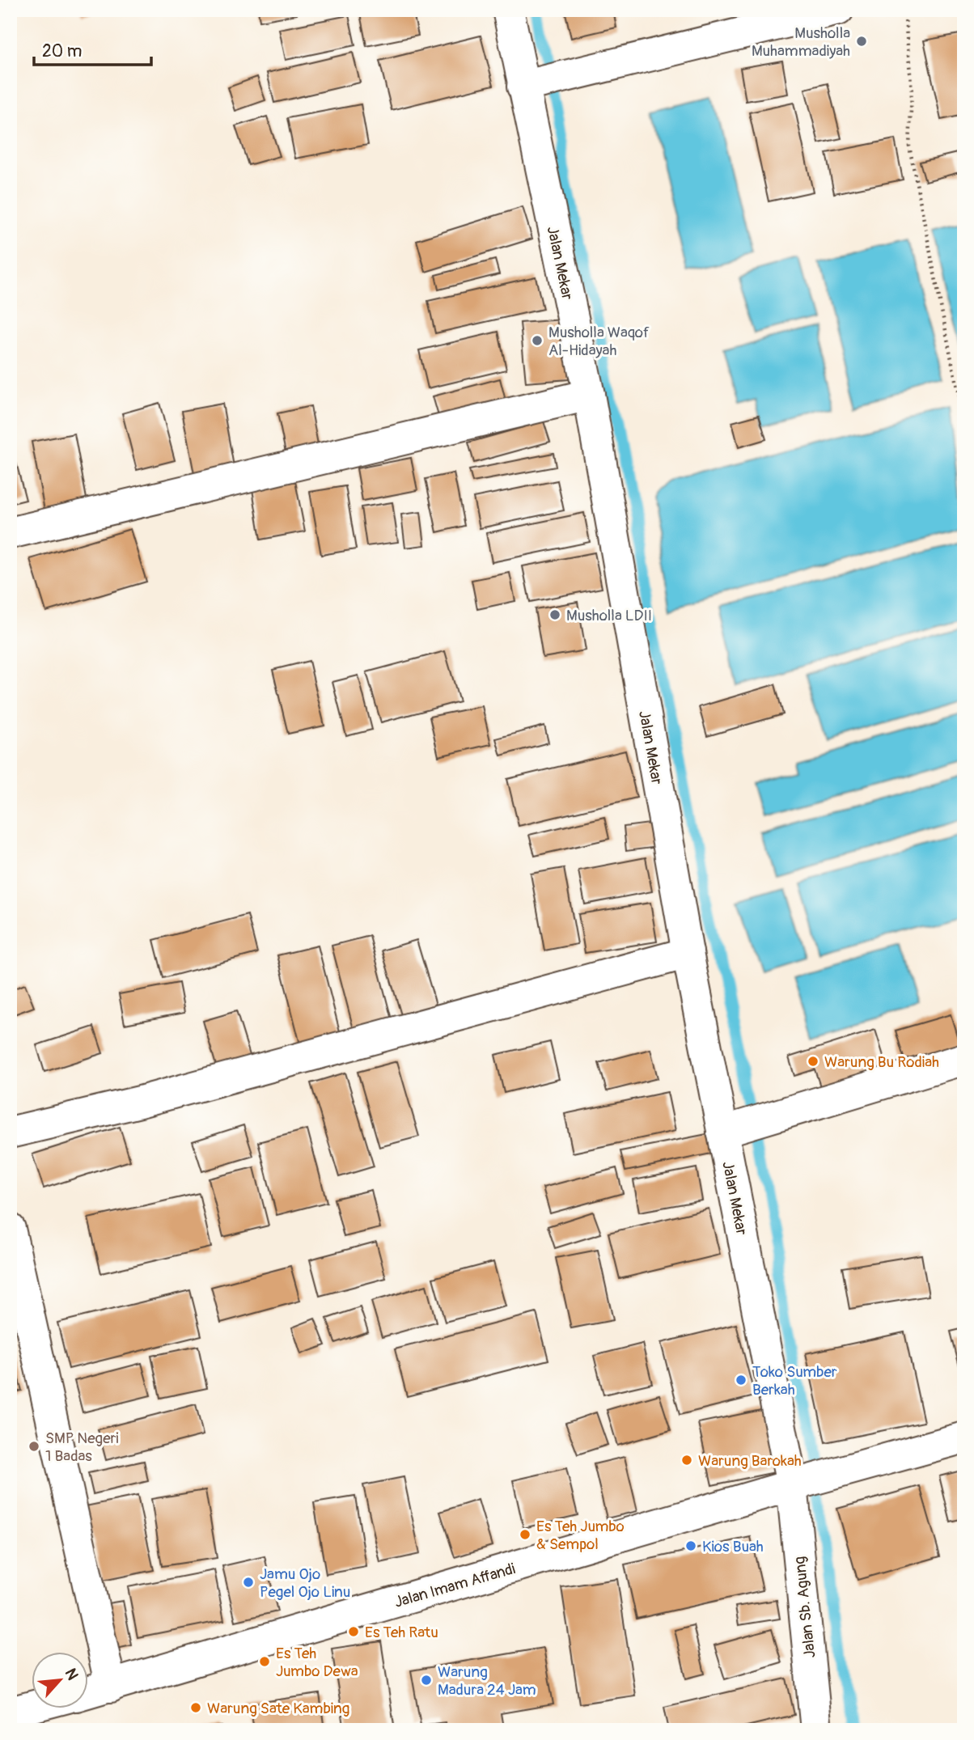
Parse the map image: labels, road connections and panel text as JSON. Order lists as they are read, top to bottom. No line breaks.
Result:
{"streets":{"street":["Jalan Mekar","Jalan Imam Affandi","Jalan Sb. Agung"]},"crossings":[["Jalan Mekar","Jalan Imam Affandi"],["Jalan Mekar","Jalan Sb. Agung"],["Jalan Imam Affandi","Jalan Sb. Agung"]],"places":["Musholla Muhammadiyah","Musholla Waqof Al-Hidayah","Musholla LDII","Warung Bu Rodiah","Toko Sumber Berkah","SMP Negeri 1 Badas","Warung Barokah","Es Teh Jumbo & Sempol","Kios Buah","Jamu Ojo Pegel Ojo Linu","Es Teh Ratu","Es Teh Jumbo Dewa","Warung Madura 24 Jam","Warung Sate Kambing"],"scale_bar":"20 m","north":"top right"}
